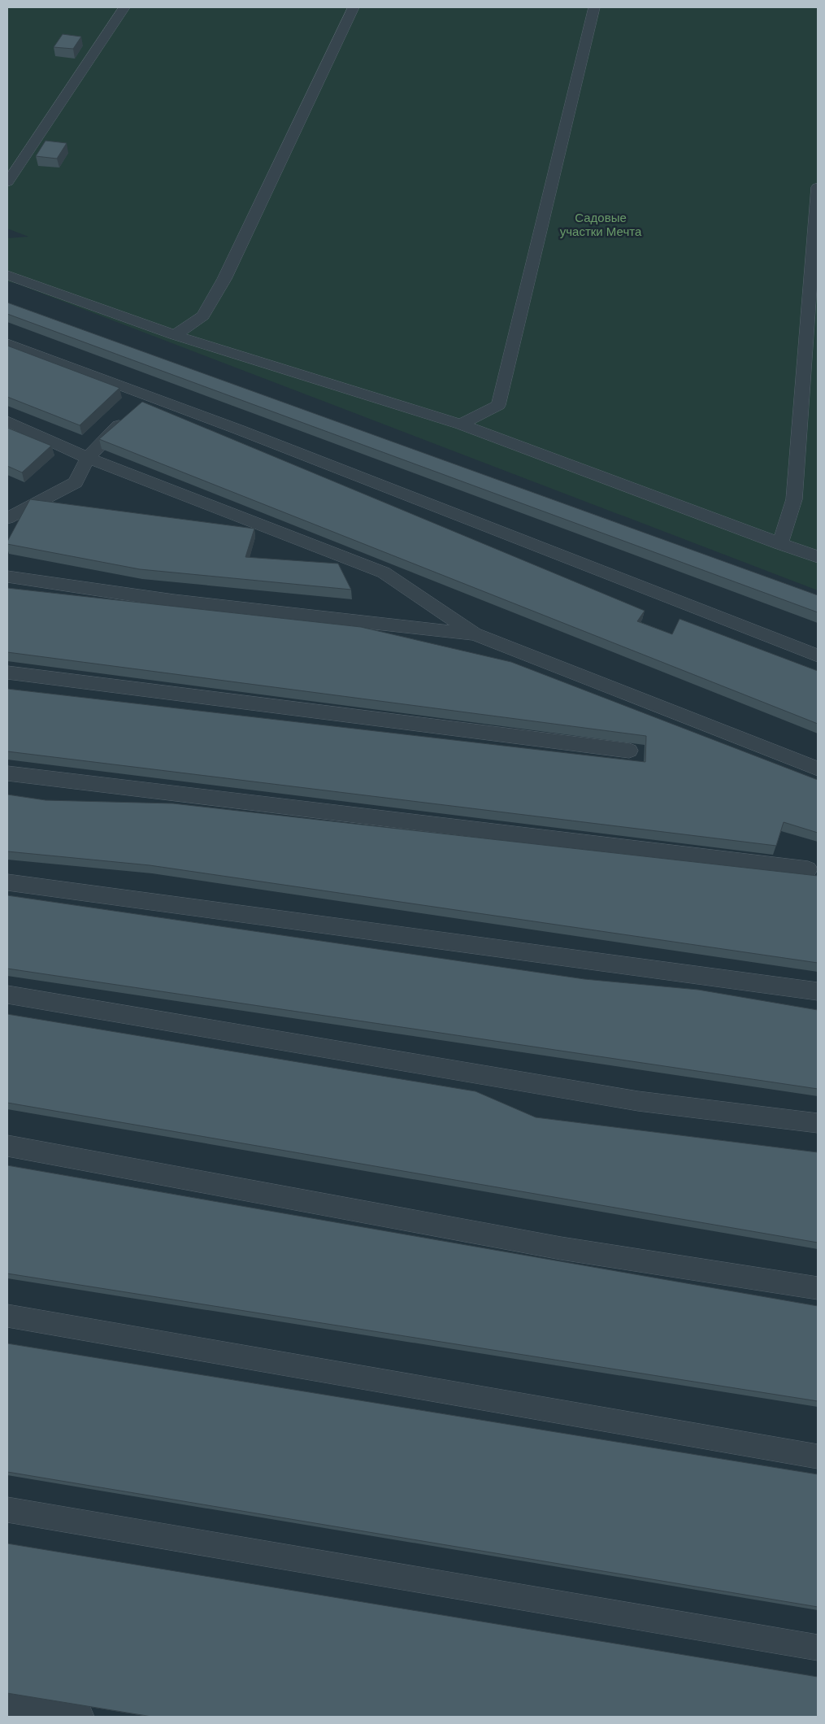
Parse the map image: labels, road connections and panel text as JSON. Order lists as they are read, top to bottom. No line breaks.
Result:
{"parks":["Садовые участки Мечта"]}
